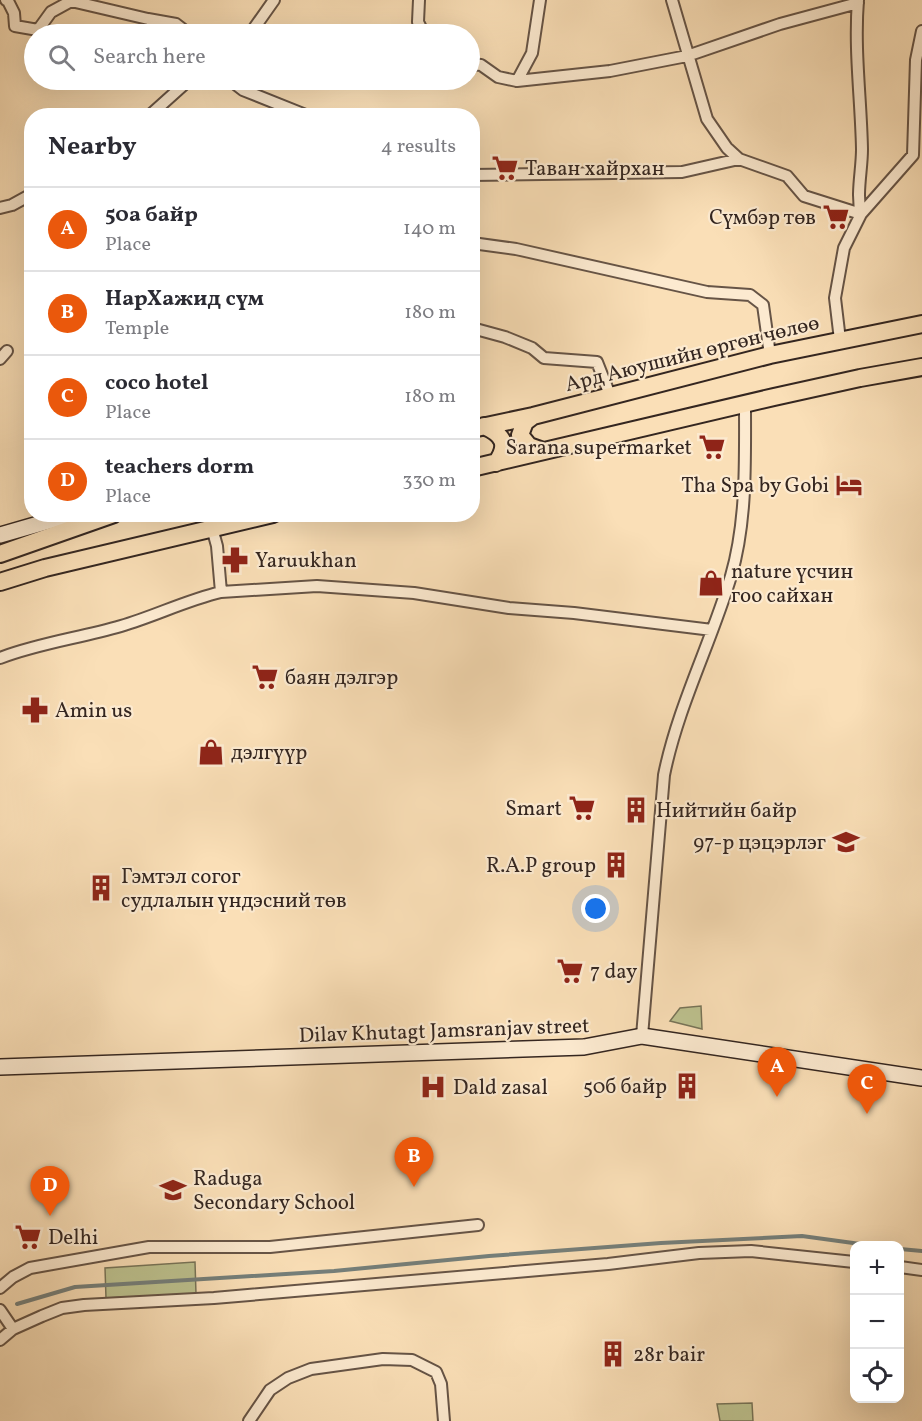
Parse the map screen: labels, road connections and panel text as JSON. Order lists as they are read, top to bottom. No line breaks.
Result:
{"streets":{"main road":["Ард Аюушийн өргөн чөлөө","Dilav Khutagt Jamsranjav street"]},"places":{"supermarket":["Таван хайрхан","Сүмбэр төв","Sarana supermarket","баян дэлгэр","Smart","7 day","Delhi"],"hotel":["Tha Spa by Gobi"],"pharmacy":["Yaruukhan","Amin us"],"shop":["nature үсчин гоо сайхан","дэлгүүр"],"building":["Нийтийн байр","R.A.P group","Гэмтэл согог судлалын үндэсний төв","50б байр","28r bair"],"school or university":["97-р цэцэрлэг","Raduga Secondary School"],"hospital":["Dald zasal"]},"page":{"search":"Search here","heading":["Nearby","4 results"],"list":[{"mark":"A","name":"50а байр","note":"Place","value":"140 m"},{"mark":"B","name":"НарХажид сүм","note":"Temple","value":"180 m"},{"mark":"C","name":"coco hotel","note":"Place","value":"180 m"},{"mark":"D","name":"teachers dorm","note":"Place","value":"330 m"}],"pins":["A","C","B","D"],"map_buttons":["+","−"]}}
